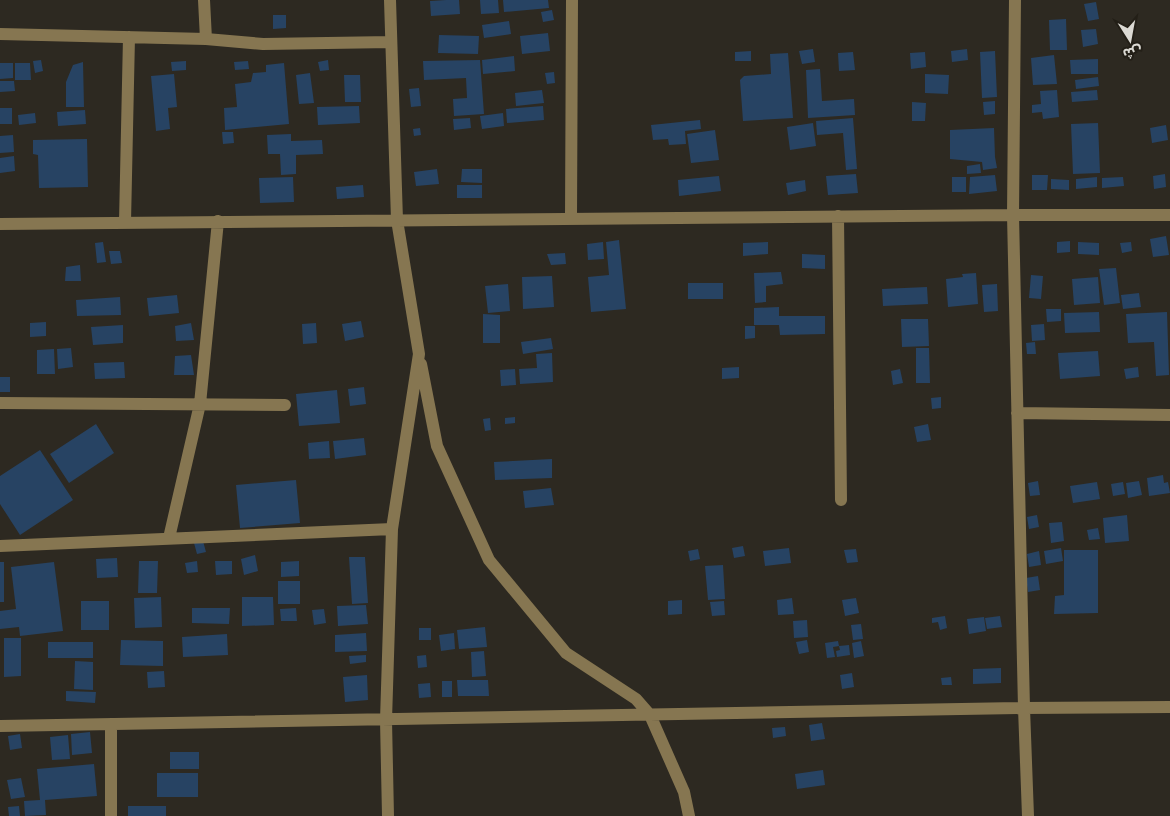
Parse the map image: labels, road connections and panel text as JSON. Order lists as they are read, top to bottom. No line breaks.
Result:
{"north":"bottom"}
